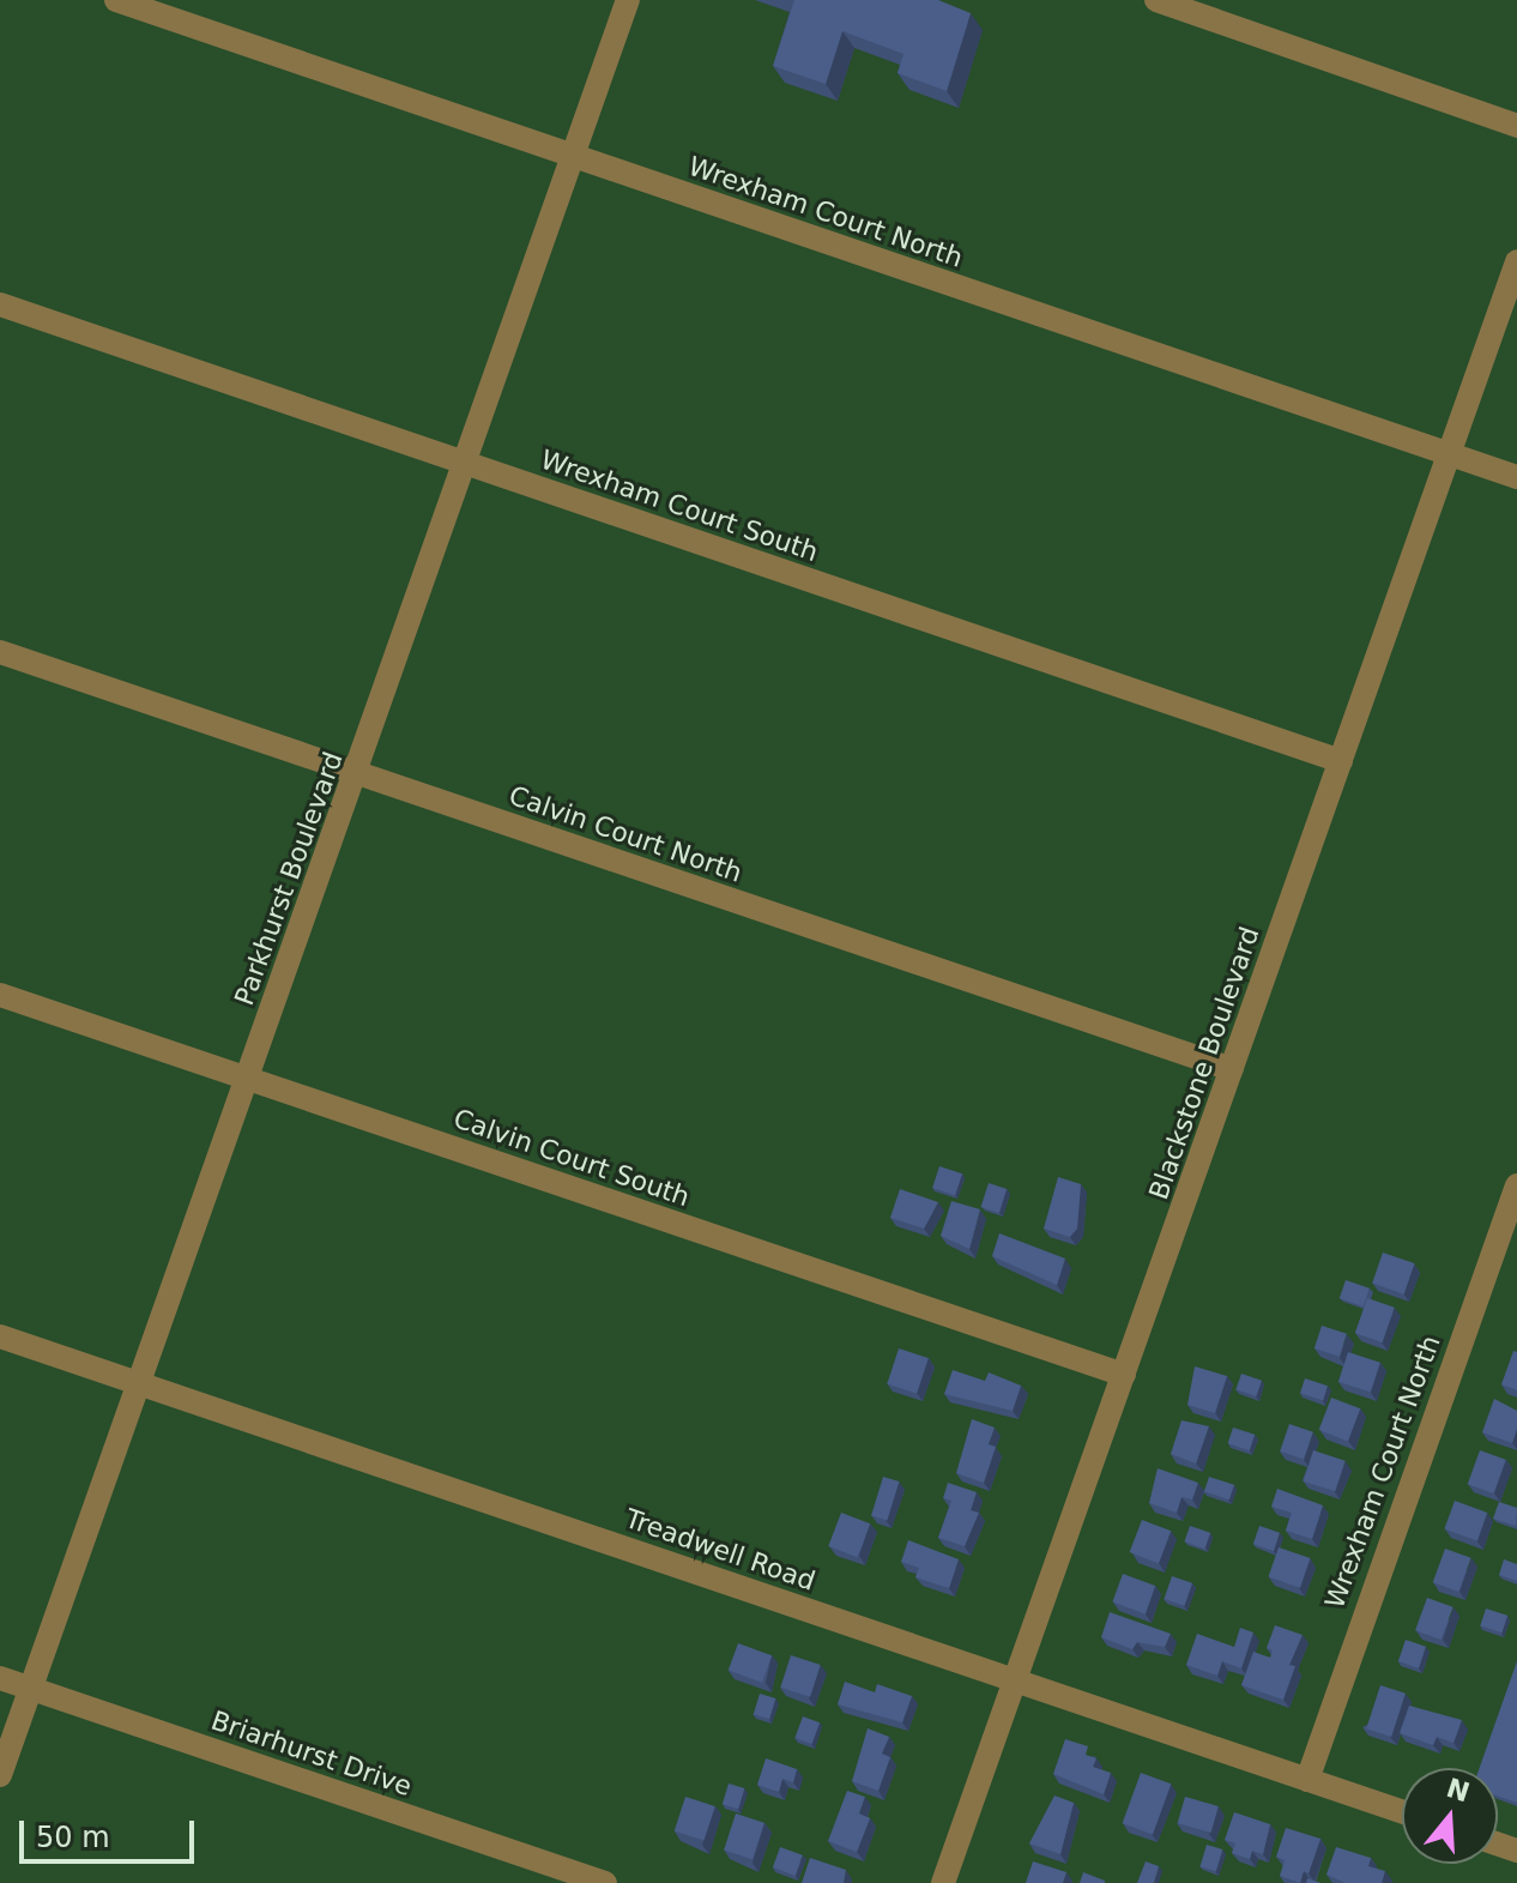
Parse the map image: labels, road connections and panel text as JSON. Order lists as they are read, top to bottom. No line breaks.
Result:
{"streets":{"street":["Wrexham Court North","Wrexham Court South","Calvin Court North","Parkhurst Boulevard","Blackstone Boulevard","Calvin Court South","Treadwell Road","Briarhurst Drive"]},"crossings":[["Wrexham Court North","Parkhurst Boulevard"],["Wrexham Court North","Blackstone Boulevard"],["Wrexham Court North","Treadwell Road"],["Wrexham Court South","Parkhurst Boulevard"],["Wrexham Court South","Blackstone Boulevard"],["Calvin Court North","Parkhurst Boulevard"],["Calvin Court North","Blackstone Boulevard"],["Parkhurst Boulevard","Calvin Court South"],["Parkhurst Boulevard","Treadwell Road"],["Parkhurst Boulevard","Briarhurst Drive"],["Blackstone Boulevard","Calvin Court South"],["Blackstone Boulevard","Treadwell Road"]],"scale_bar":"50 m","north":"top"}
